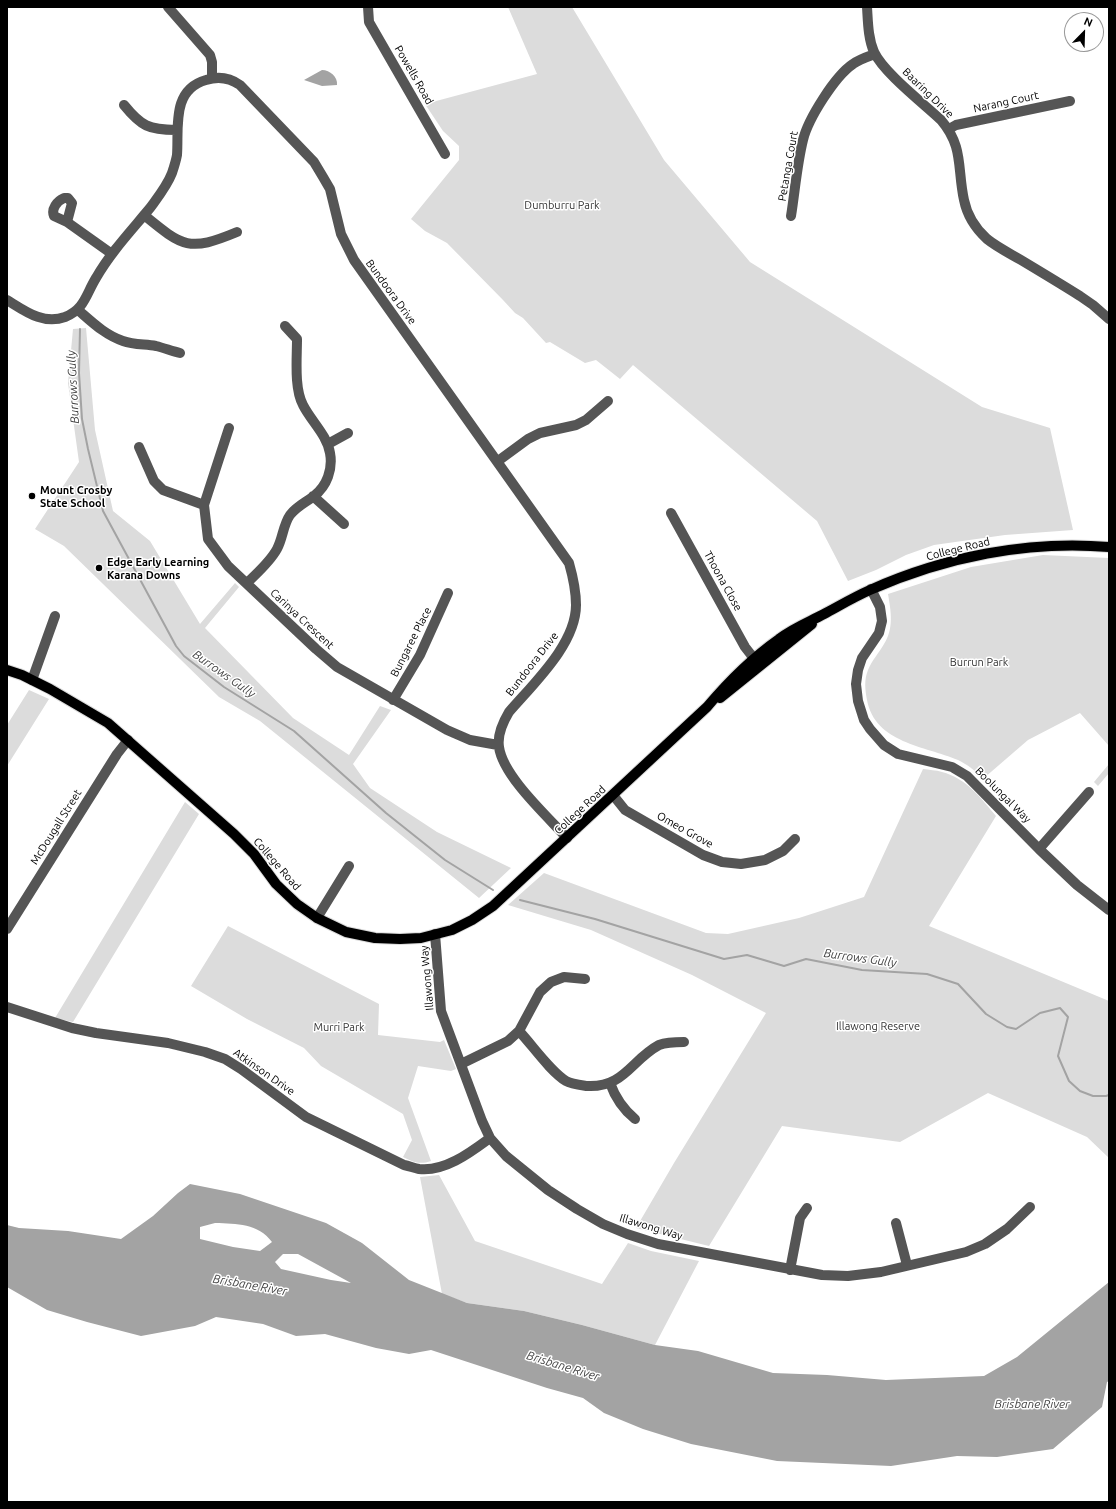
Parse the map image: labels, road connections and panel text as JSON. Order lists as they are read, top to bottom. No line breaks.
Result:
{"streets":{"main road":["College Road"],"street":["Powells Road","Baaring Drive","Narang Court","Petanga Court","Bundoora Drive","Thoona Close","Carinya Crescent","Bungaree Place","Boolungal Way","McDougall Street","Omeo Grove","Illawong Way","Atkinson Drive"]},"crossings":[["Baaring Drive","Narang Court"],["Baaring Drive","Petanga Court"],["Bundoora Drive","College Road"],["Bundoora Drive","Carinya Crescent"],["College Road","Thoona Close"],["College Road","Boolungal Way"],["College Road","McDougall Street"],["College Road","Omeo Grove"],["College Road","Illawong Way"],["Carinya Crescent","Bungaree Place"],["Illawong Way","Atkinson Drive"]],"water":["Burrows Gully","Brisbane River"],"parks":["Dumburru Park","Burrun Park","Illawong Reserve","Murri Park"],"places":["Mount Crosby State School","Edge Early Learning Karana Downs"],"north":"top right"}
